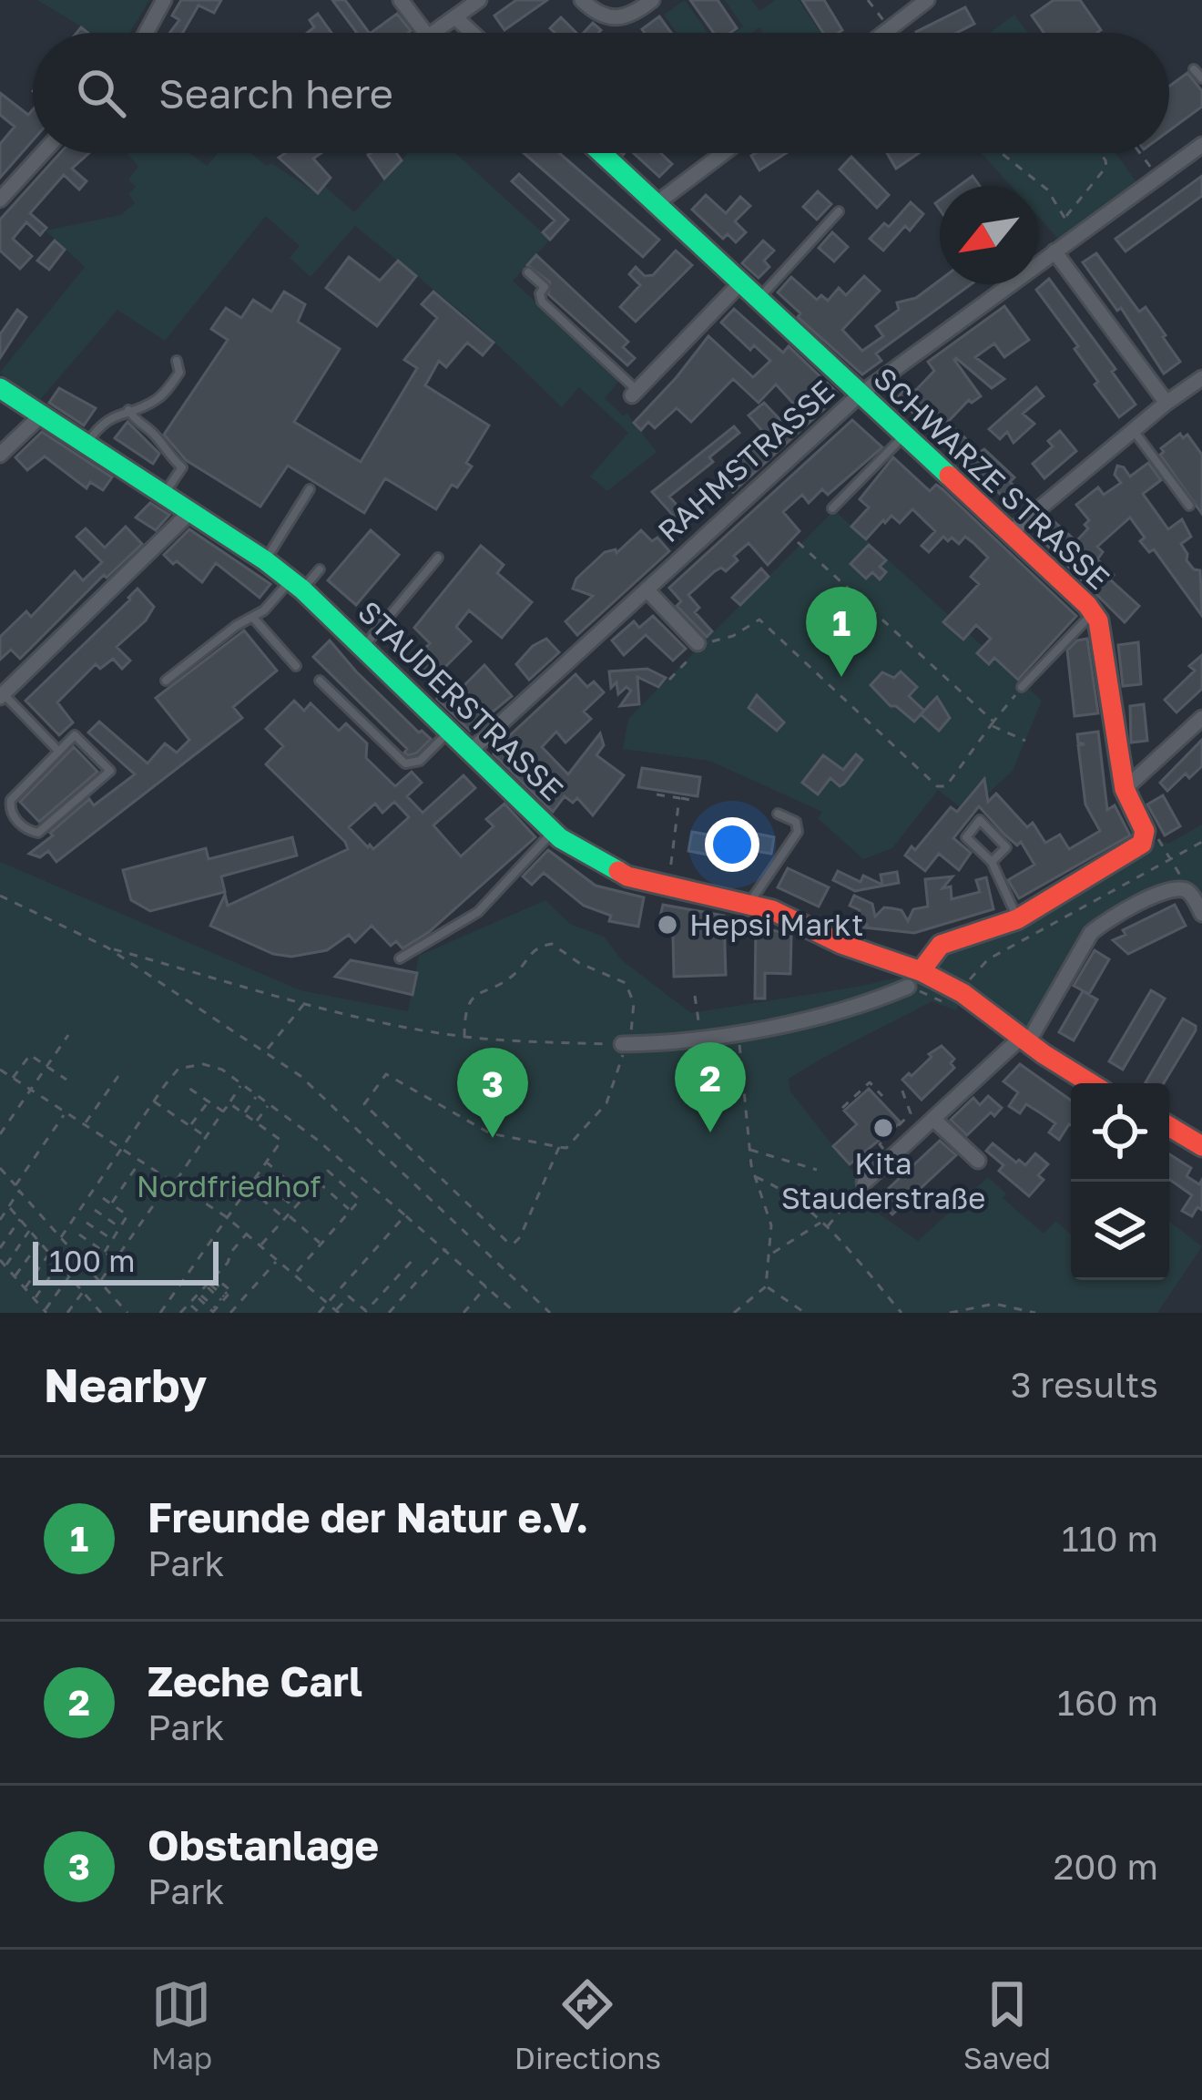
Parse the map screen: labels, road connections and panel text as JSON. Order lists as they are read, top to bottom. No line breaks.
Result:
{"streets":{"main road":["SCHWARZE STRASSE","STAUDERSTRASSE"],"street":["RAHMSTRASSE"]},"crossings":[["RAHMSTRASSE","SCHWARZE STRASSE"],["RAHMSTRASSE","STAUDERSTRASSE"],["SCHWARZE STRASSE","STAUDERSTRASSE"]],"parks":["Nordfriedhof"],"places":["Hepsi Markt","Kita Stauderstraße"],"scale_bar":"100 m","north":"bottom left","page":{"search":"Search here","pins":["1","2","3"],"scale":"100 m","heading":["Nearby","3 results"],"list":[{"mark":"1","name":"Freunde der Natur e.V.","note":"Park","value":"110 m"},{"mark":"2","name":"Zeche Carl","note":"Park","value":"160 m"},{"mark":"3","name":"Obstanlage","note":"Park","value":"200 m"}],"nav":["Map","Directions","Saved"]}}
